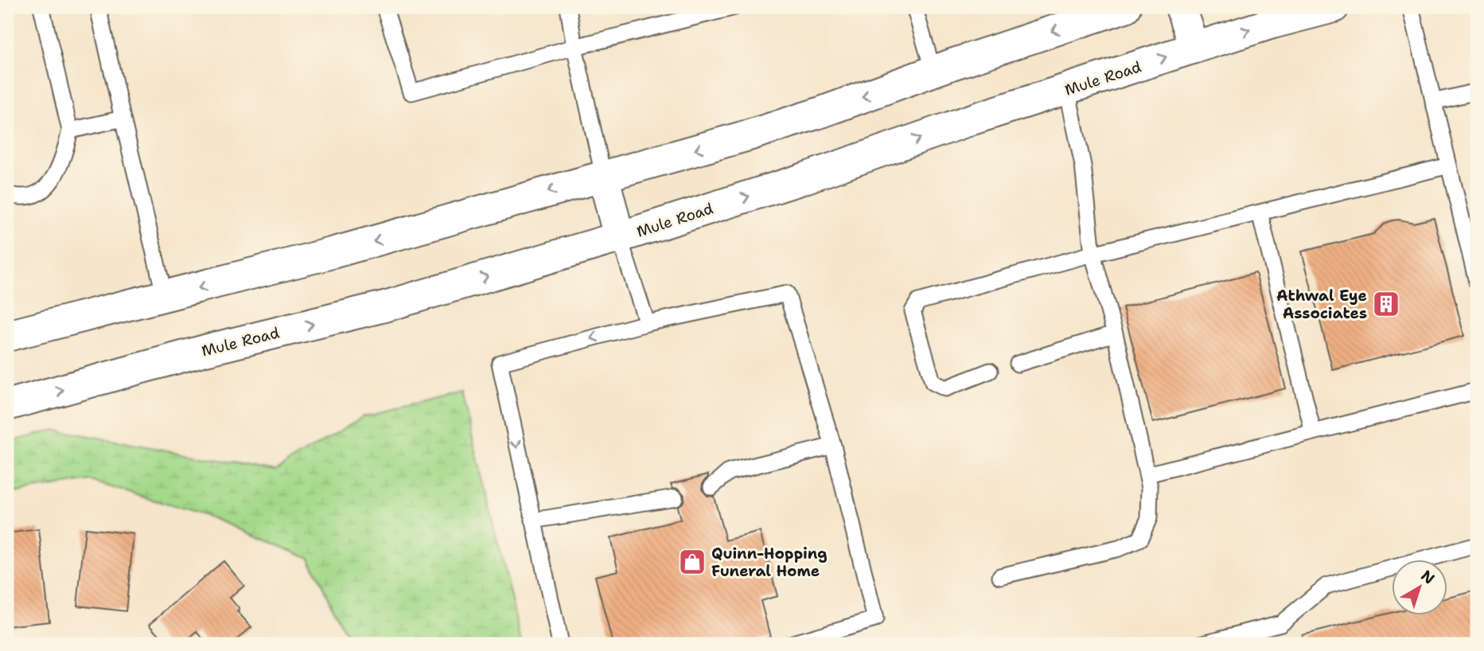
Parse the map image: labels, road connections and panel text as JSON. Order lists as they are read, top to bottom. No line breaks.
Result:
{"streets":{"main road":["Mule Road"]},"places":{"building":["Athwal Eye Associates"],"shop":["Quinn-Hopping Funeral Home"]},"north":"top right"}
